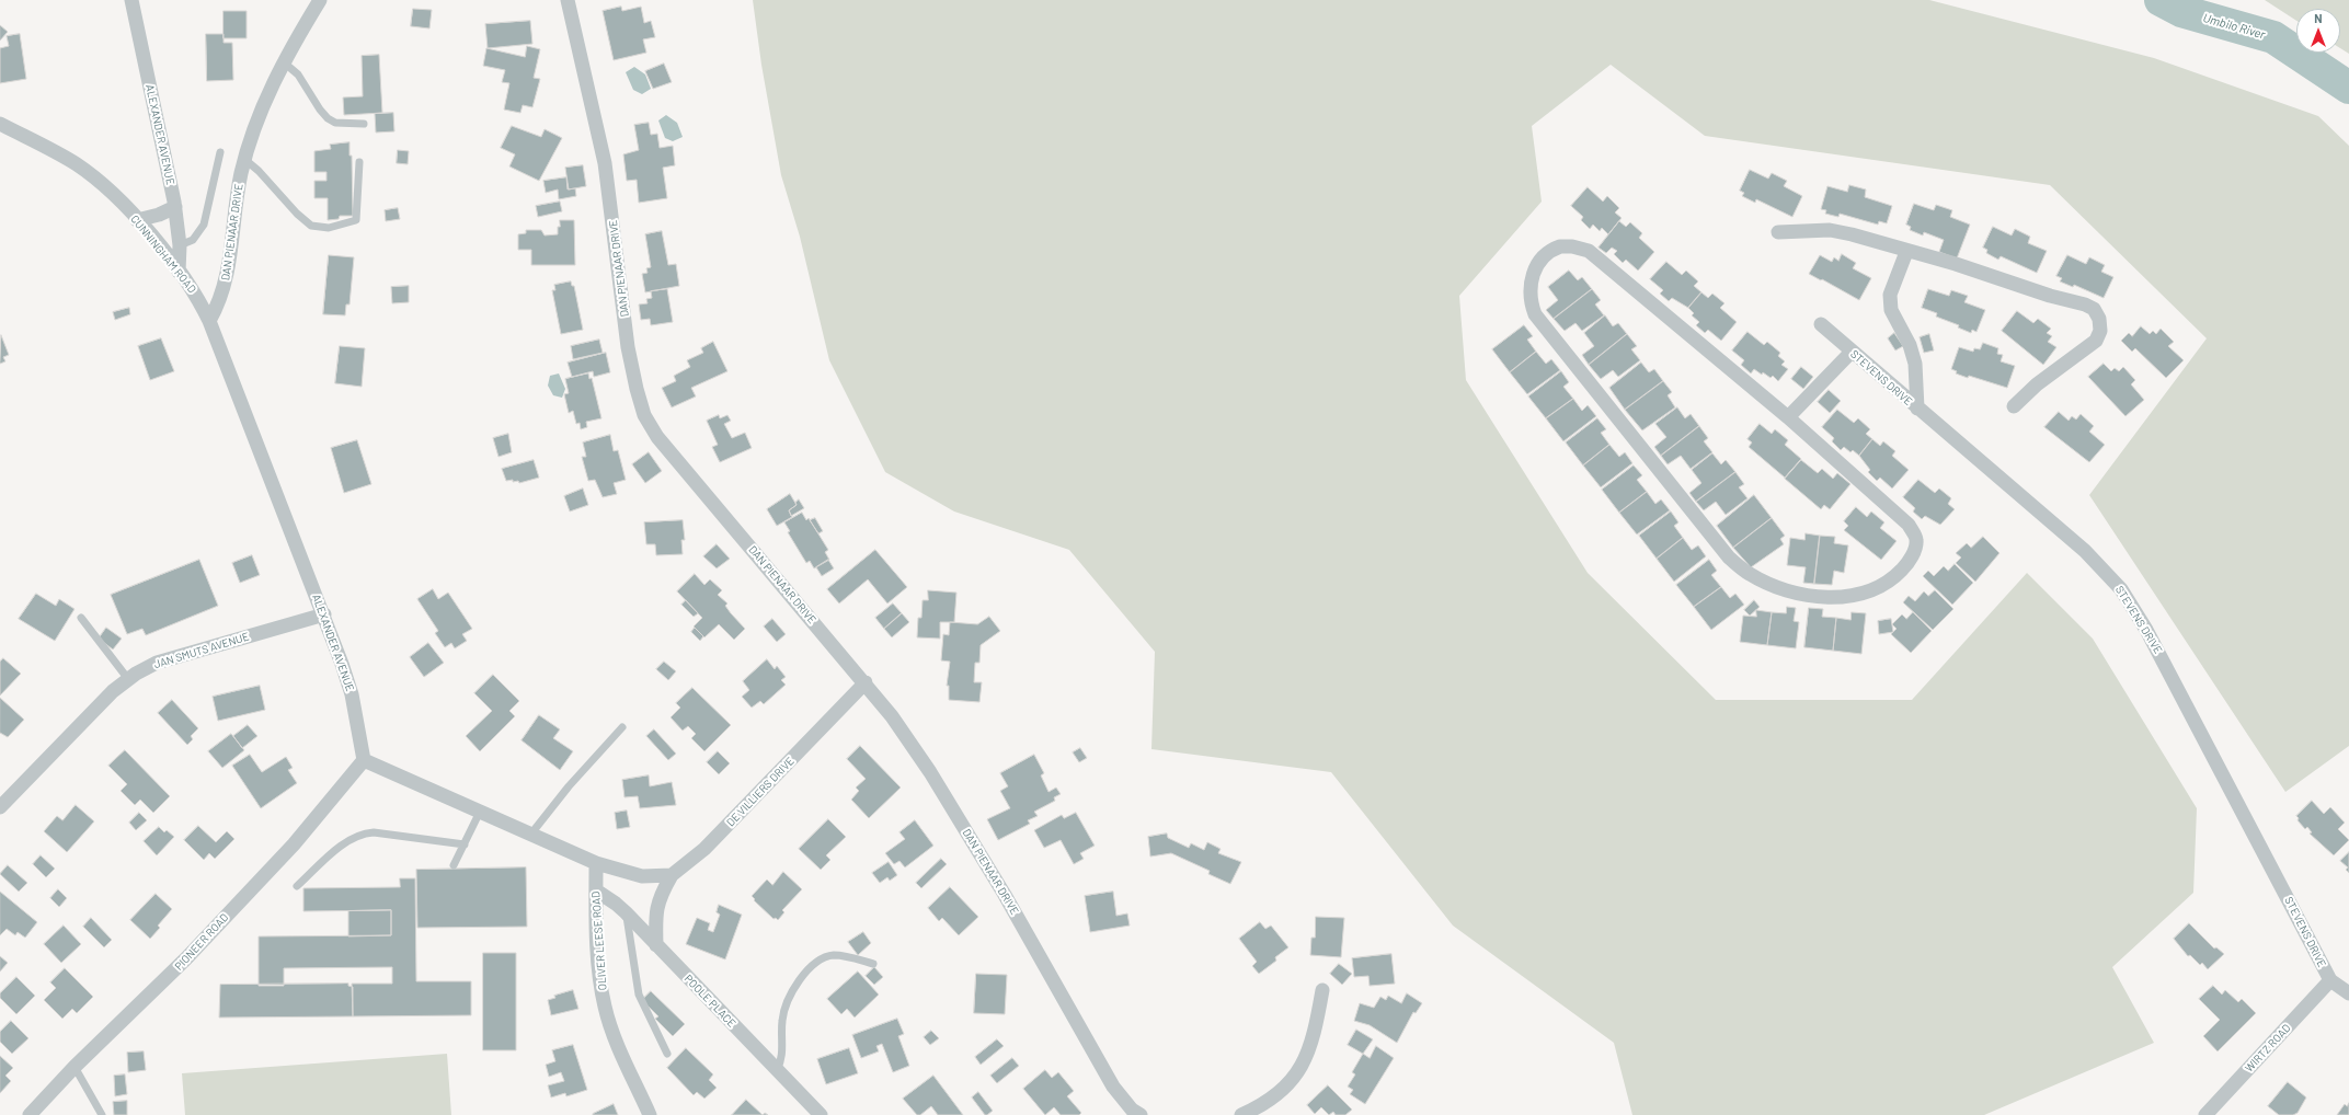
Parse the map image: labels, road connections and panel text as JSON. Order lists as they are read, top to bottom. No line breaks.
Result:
{"streets":{"street":["ALEXANDER AVENUE","DAN PIENAAR DRIVE","CUNNINGHAM ROAD","STEVENS DRIVE","JAN SMUTS AVENUE","DE VILLIERS DRIVE","OLIVER LEESE ROAD","PIONEER ROAD","POOLE PLACE","WIRTZ ROAD"]},"crossings":[["ALEXANDER AVENUE","DAN PIENAAR DRIVE"],["ALEXANDER AVENUE","CUNNINGHAM ROAD"],["ALEXANDER AVENUE","JAN SMUTS AVENUE"],["ALEXANDER AVENUE","PIONEER ROAD"],["DAN PIENAAR DRIVE","CUNNINGHAM ROAD"],["DAN PIENAAR DRIVE","DE VILLIERS DRIVE"],["STEVENS DRIVE","WIRTZ ROAD"],["OLIVER LEESE ROAD","POOLE PLACE"]],"water":["Umbilo River"],"north":"top"}
